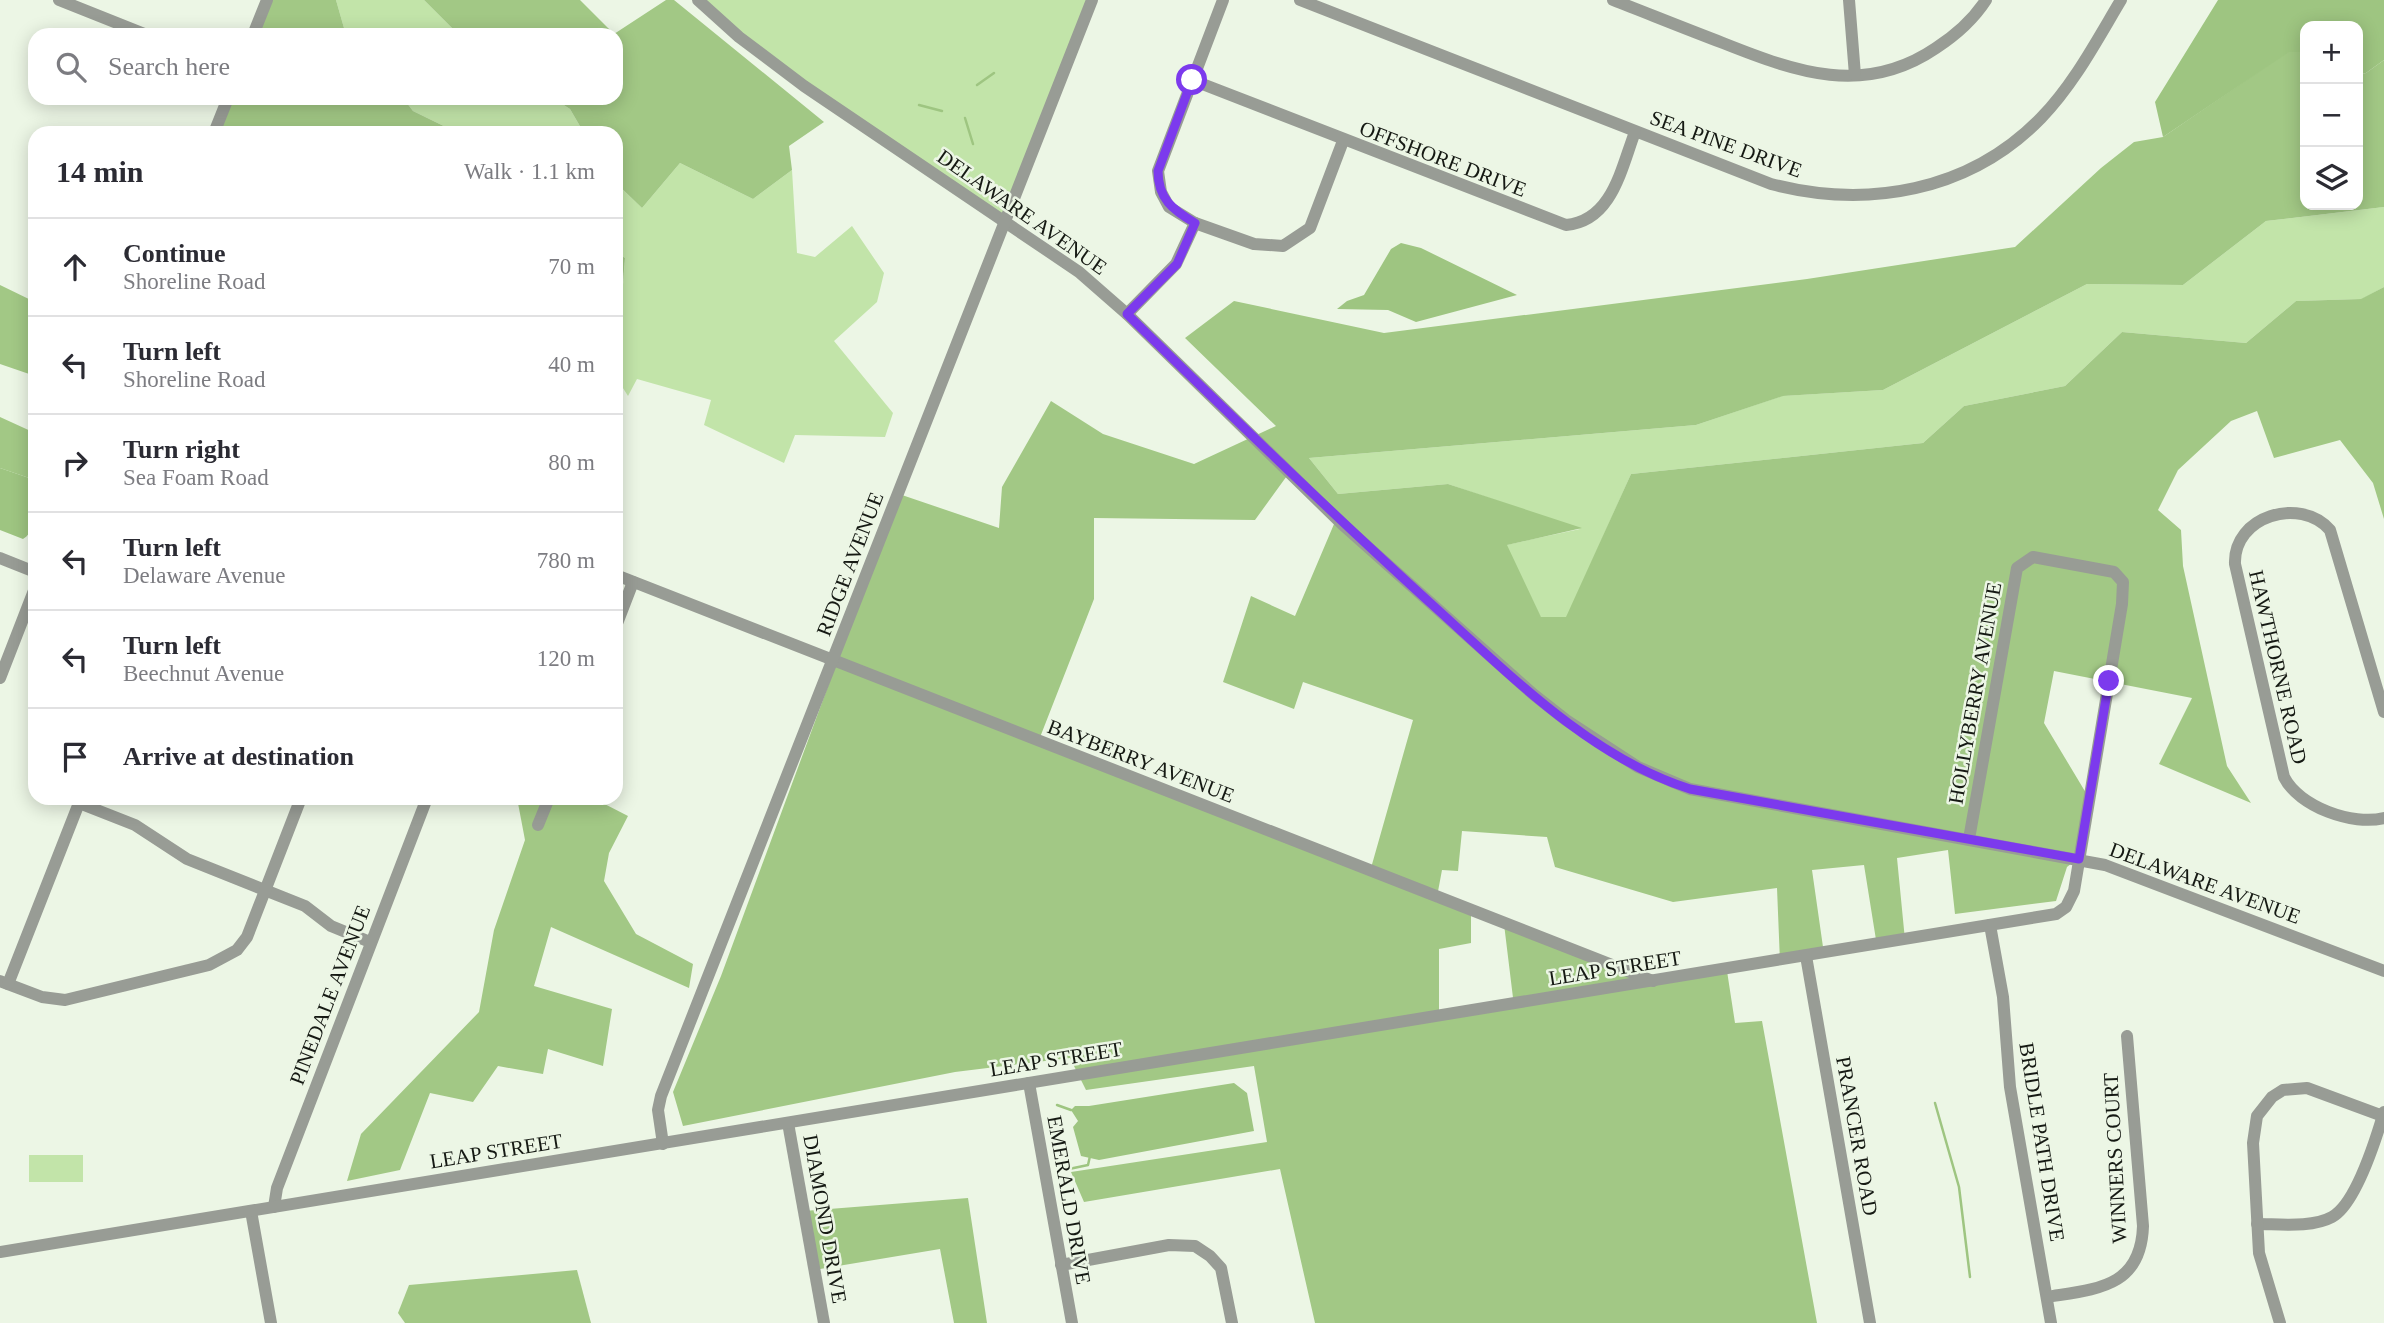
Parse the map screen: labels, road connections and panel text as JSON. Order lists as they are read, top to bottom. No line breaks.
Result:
{"streets":{"street":["SEA PINE DRIVE","OFFSHORE DRIVE","DELAWARE AVENUE","RIDGE AVENUE","HAWTHORNE ROAD","HOLLYBERRY AVENUE","BAYBERRY AVENUE","LEAP STREET","PINEDALE AVENUE","PRANCER ROAD","BRIDLE PATH DRIVE","WINNERS COURT","EMERALD DRIVE","DIAMOND DRIVE"]},"crossings":[["SEA PINE DRIVE","OFFSHORE DRIVE"],["DELAWARE AVENUE","RIDGE AVENUE"],["DELAWARE AVENUE","HOLLYBERRY AVENUE"],["DELAWARE AVENUE","LEAP STREET"],["RIDGE AVENUE","BAYBERRY AVENUE"],["RIDGE AVENUE","LEAP STREET"],["HOLLYBERRY AVENUE","LEAP STREET"],["BAYBERRY AVENUE","LEAP STREET"],["LEAP STREET","PINEDALE AVENUE"],["LEAP STREET","PRANCER ROAD"],["LEAP STREET","BRIDLE PATH DRIVE"],["LEAP STREET","EMERALD DRIVE"],["LEAP STREET","DIAMOND DRIVE"],["BRIDLE PATH DRIVE","WINNERS COURT"]],"page":{"map_buttons":["+","−"],"search":"Search here","heading":["14 min","Walk · 1.1 km"],"list":[["Continue","Shoreline Road","70 m"],["Turn left","Shoreline Road","40 m"],["Turn right","Sea Foam Road","80 m"],["Turn left","Delaware Avenue","780 m"],["Turn left","Beechnut Avenue","120 m"],"Arrive at destination"]}}
